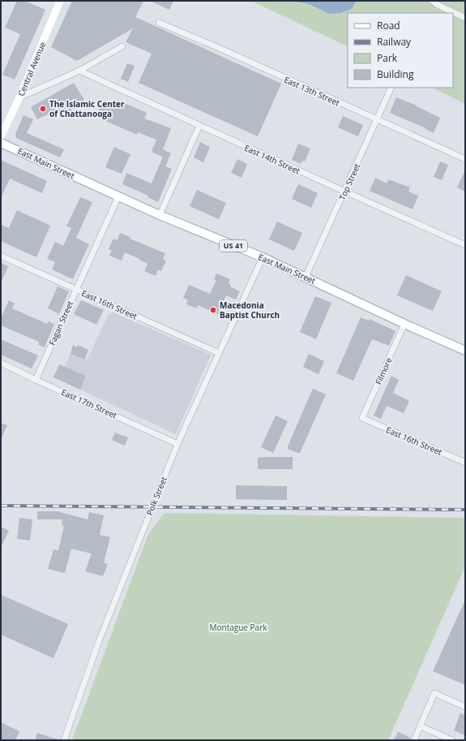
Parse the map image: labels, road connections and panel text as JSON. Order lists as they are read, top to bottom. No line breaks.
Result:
{"streets":{"main road":["Central Avenue","East Main Street","US 41"],"street":["East 13th Street","East 14th Street","Top Street","East 16th Street","Fagan Street","Filmore","East 17th Street","Polk Street"]},"crossings":[["East 13th Street","Top Street"],["East 14th Street","Top Street"],["East Main Street","Top Street"],["East Main Street","Fagan Street"],["East Main Street","Filmore"],["East Main Street","Polk Street"],["East 16th Street","Fagan Street"],["East 16th Street","Filmore"],["East 16th Street","Polk Street"],["Fagan Street","East 17th Street"],["East 17th Street","Polk Street"]],"parks":["Montague Park"],"places":["The Islamic Center of Chattanooga","Macedonia Baptist Church"],"legend":["Road","Railway","Park","Building"]}
